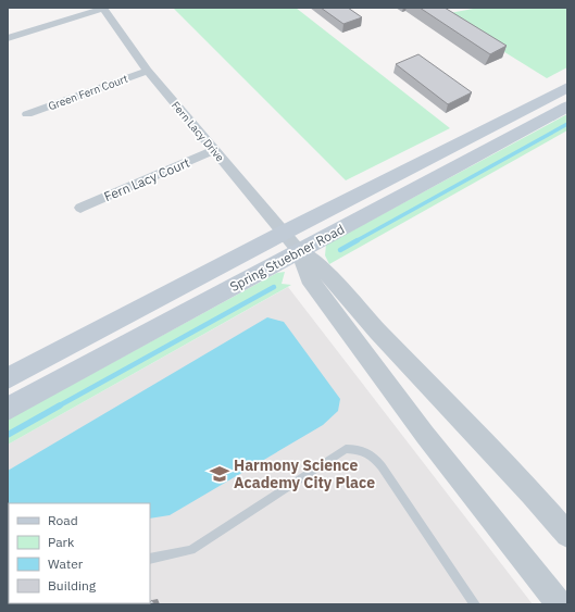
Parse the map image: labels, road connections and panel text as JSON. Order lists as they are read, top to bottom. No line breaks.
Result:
{"streets":{"main road":["Spring Stuebner Road"],"street":["Green Fern Court","Fern Lacy Drive","Fern Lacy Court"]},"crossings":[["Green Fern Court","Fern Lacy Drive"],["Fern Lacy Drive","Fern Lacy Court"],["Fern Lacy Drive","Spring Stuebner Road"]],"places":{"school or university":["Harmony Science Academy City Place"]},"legend":["Road","Park","Water","Building"]}
